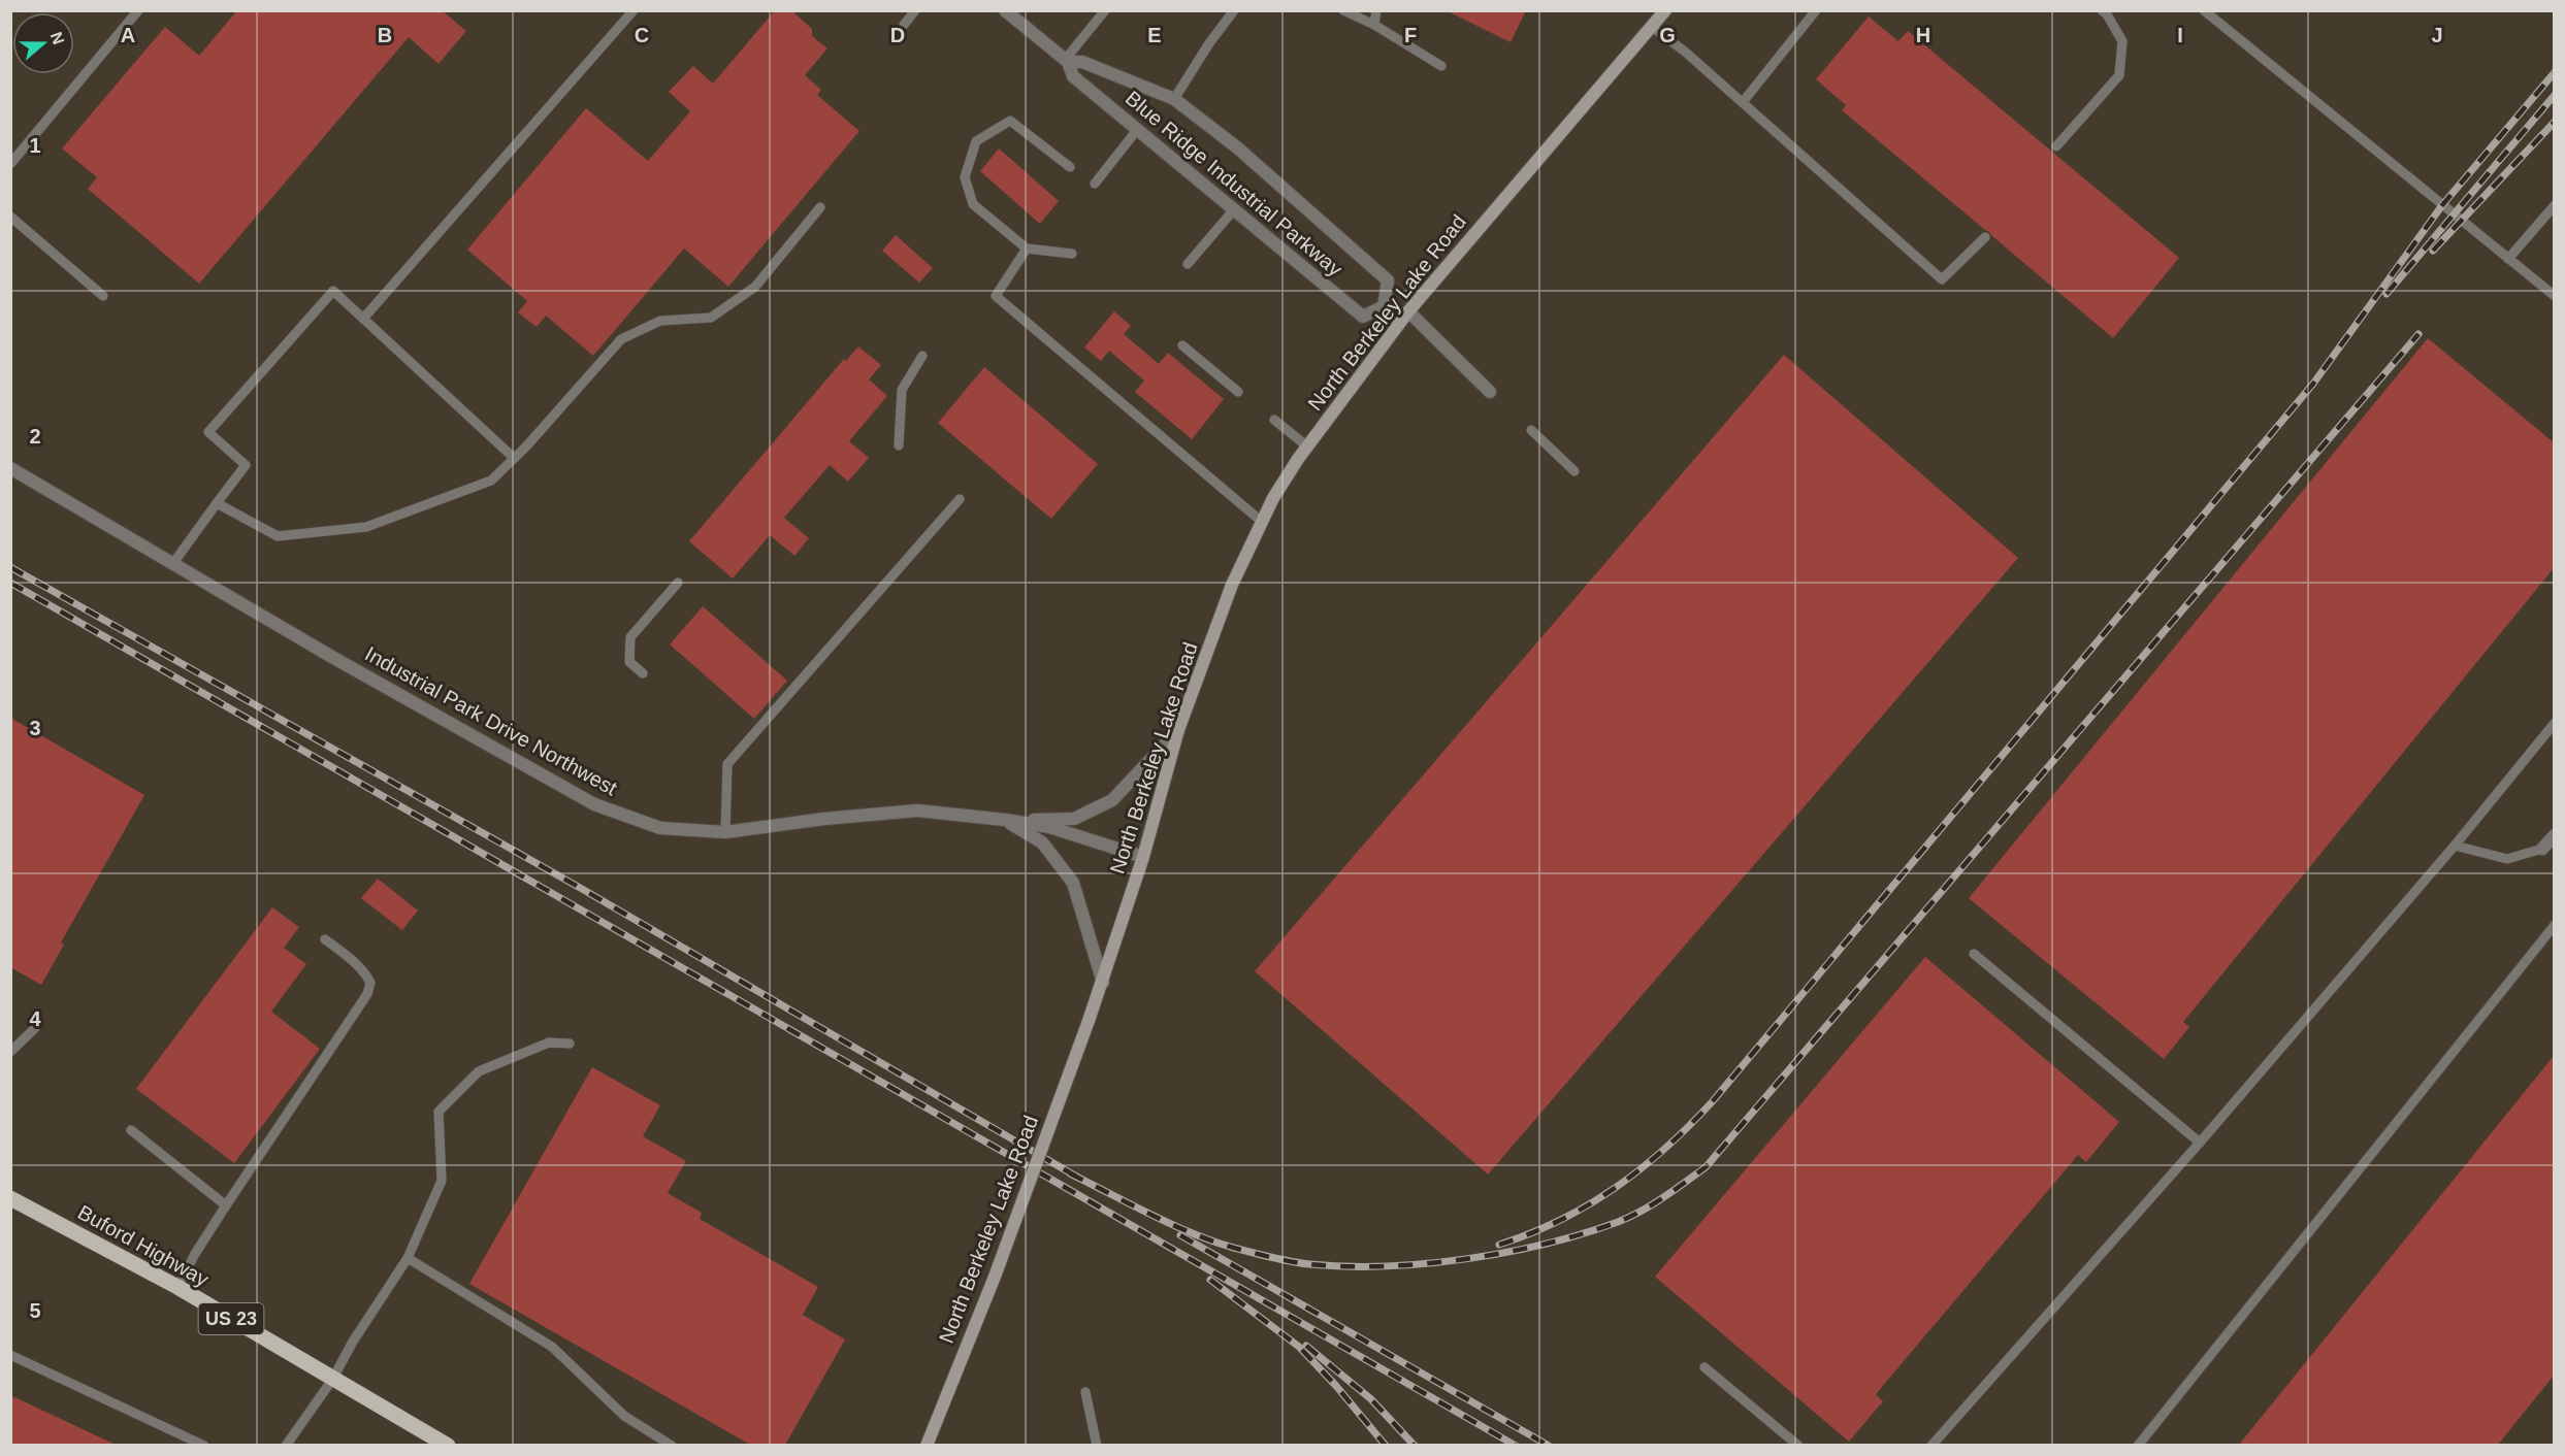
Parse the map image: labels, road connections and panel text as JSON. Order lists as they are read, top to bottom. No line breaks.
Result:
{"streets":{"main road":["Buford Highway","US 23"],"street":["Blue Ridge Industrial Parkway","North Berkeley Lake Road","Industrial Park Drive Northwest"]},"crossings":[["North Berkeley Lake Road","Industrial Park Drive Northwest"]],"north":"right","grid":{"columns":["A","B","C","D","E","F","G","H","I","J"],"rows":["1","2","3","4","5"]}}
